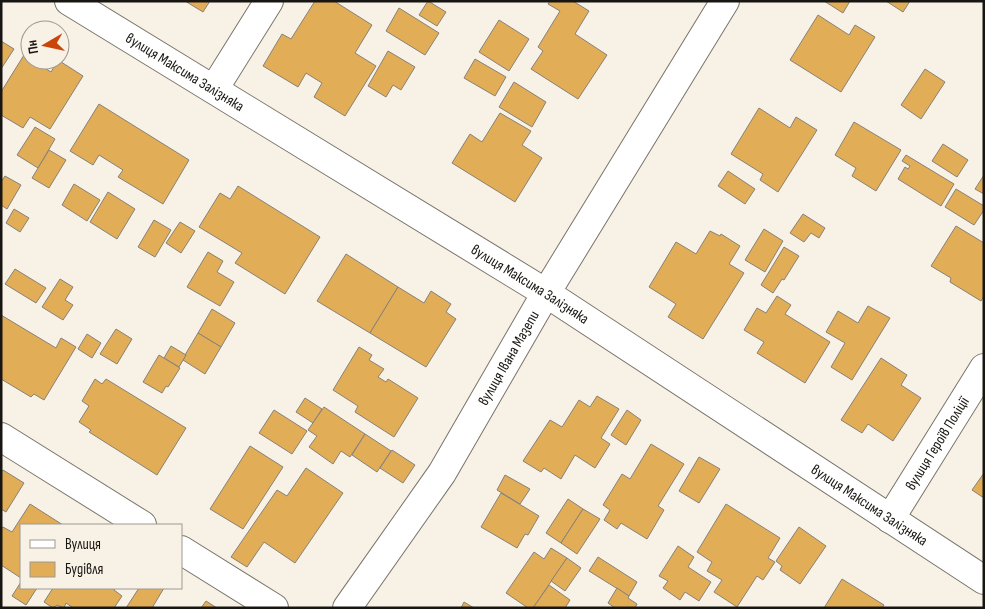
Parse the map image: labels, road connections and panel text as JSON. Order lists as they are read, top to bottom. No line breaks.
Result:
{"streets":{"street":["вулиця Максима Залізняка","вулиця Івана Мазепи","вулиця Героїв Поліції"]},"crossings":[["вулиця Максима Залізняка","вулиця Івана Мазепи"],["вулиця Максима Залізняка","вулиця Героїв Поліції"]],"legend":["Вулиця","Будівля"],"north":"left"}
